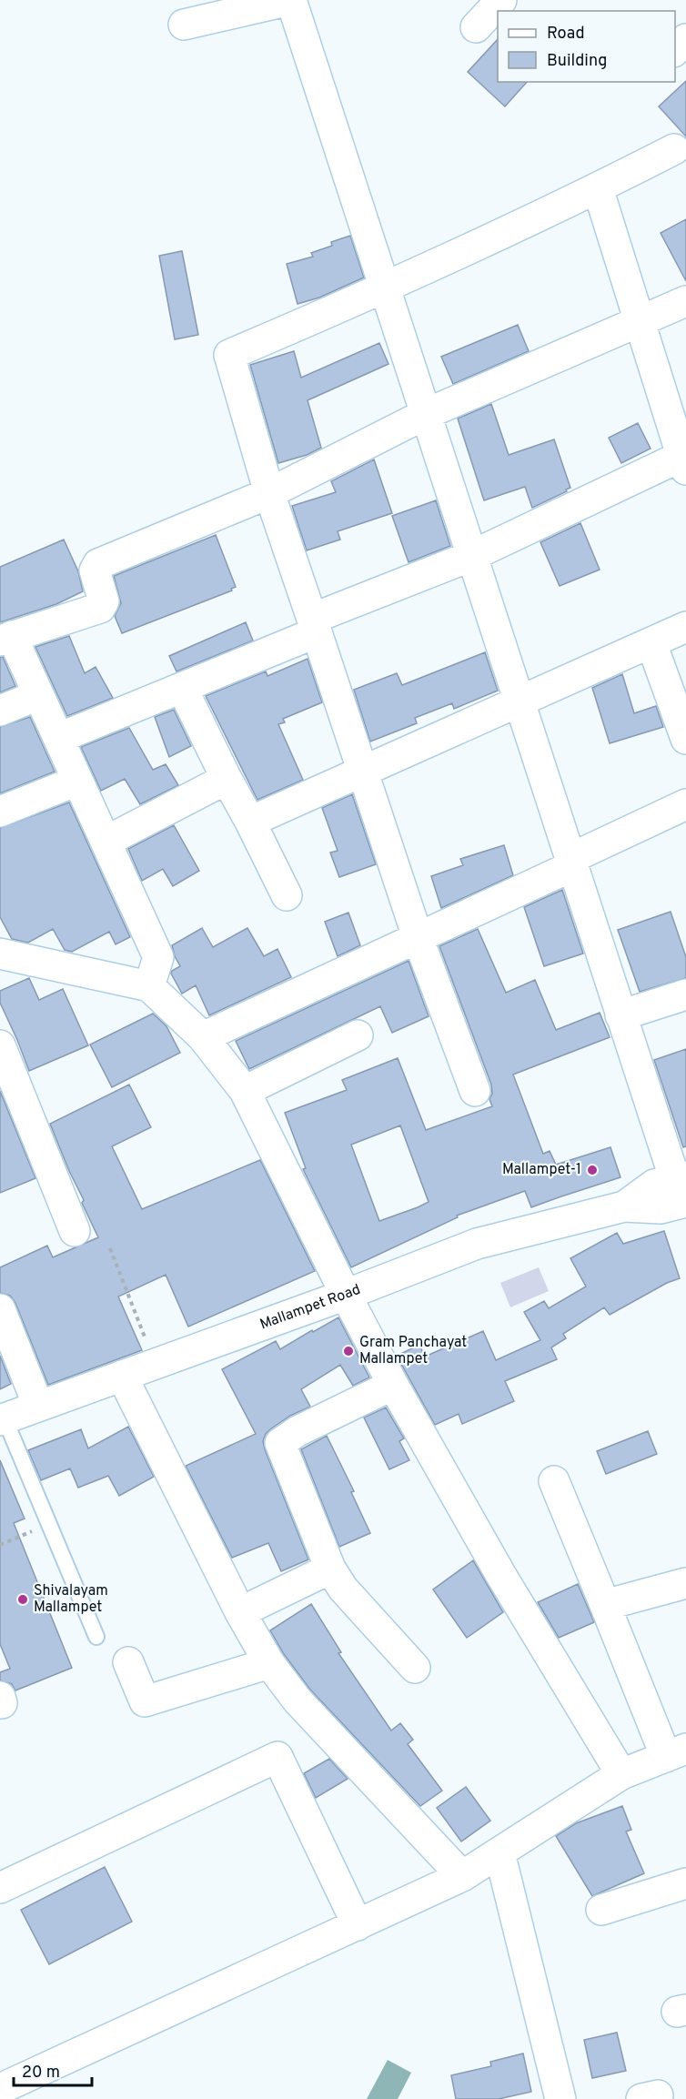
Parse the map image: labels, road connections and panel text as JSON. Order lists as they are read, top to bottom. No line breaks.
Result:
{"streets":{"street":["Mallampet Road"]},"places":["Mallampet-1","Gram Panchayat Mallampet","Shivalayam Mallampet"],"legend":["Road","Building"],"scale_bar":"20 m"}
